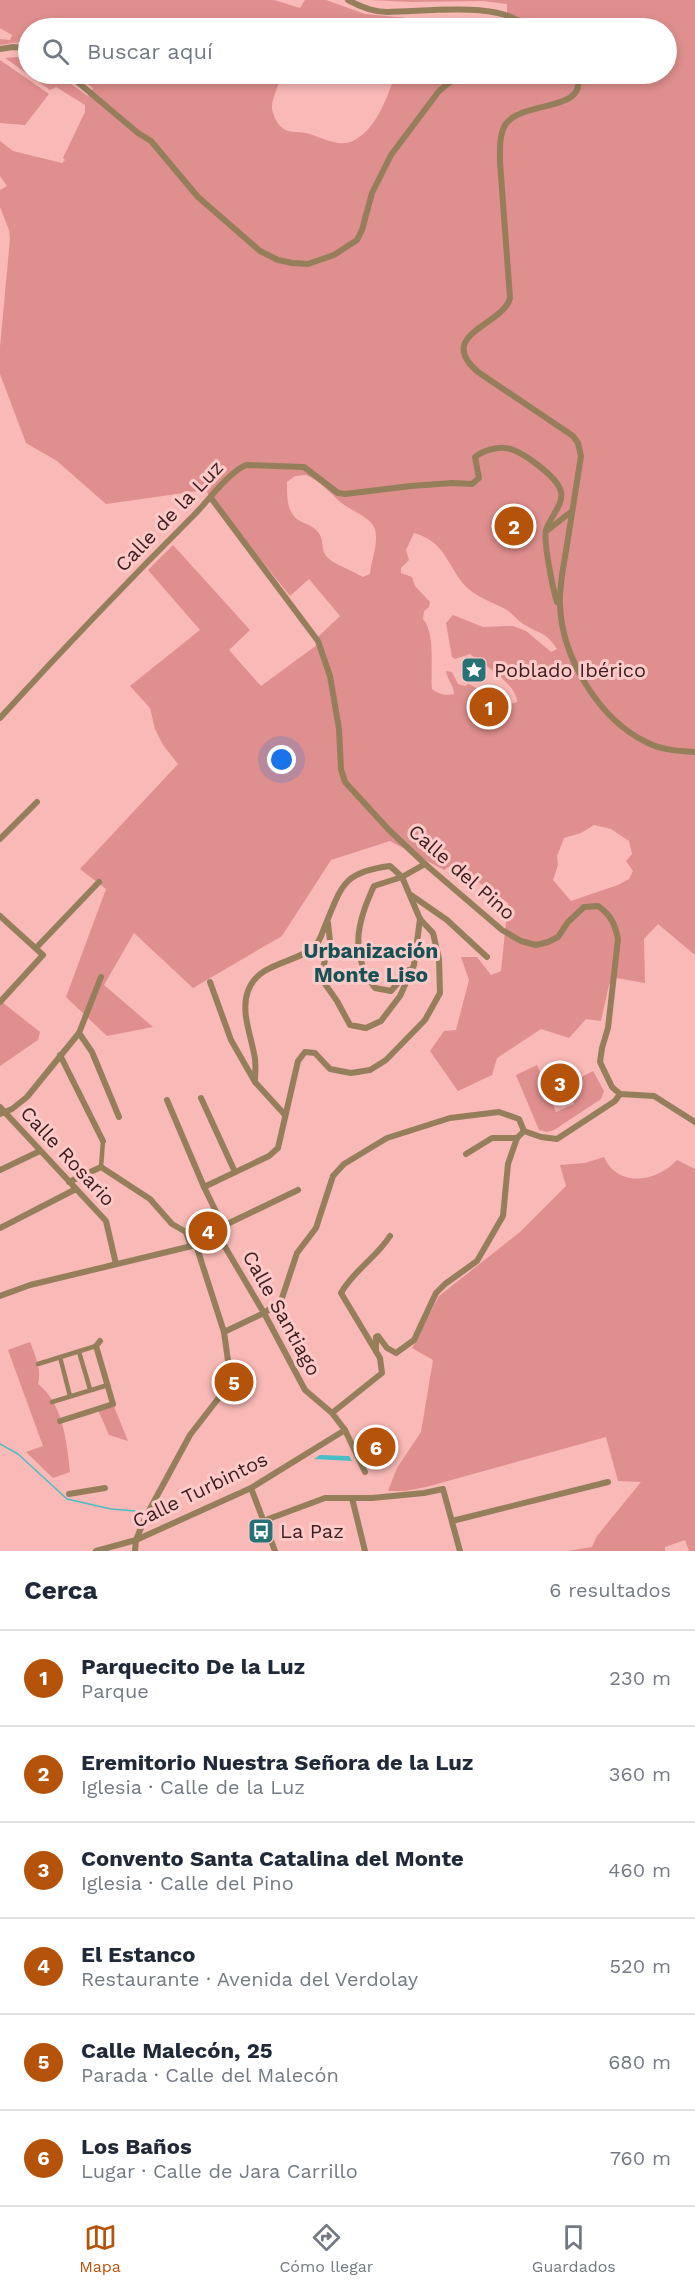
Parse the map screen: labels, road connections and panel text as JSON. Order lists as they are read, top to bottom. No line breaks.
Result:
{"streets":{"street":["Calle de la Luz","Calle del Pino","Calle Rosario","Calle Santiago","Calle Turbintos"]},"crossings":[["Calle de la Luz","Calle del Pino"],["Calle Santiago","Calle Turbintos"]],"districts":["Urbanización Monte Liso"],"places":{"place":["Poblado Ibérico"],"bus stop":["La Paz"]},"page":{"search":"Buscar aquí","pins":["2","1","3","4","5","6"],"heading":["Cerca","6 resultados"],"list":[{"mark":"1","name":"Parquecito De la Luz","note":"Parque","value":"230 m"},{"mark":"2","name":"Eremitorio Nuestra Señora de la Luz","note":"Iglesia · Calle de la Luz","value":"360 m"},{"mark":"3","name":"Convento Santa Catalina del Monte","note":"Iglesia · Calle del Pino","value":"460 m"},{"mark":"4","name":"El Estanco","note":"Restaurante · Avenida del Verdolay","value":"520 m"},{"mark":"5","name":"Calle Malecón, 25","note":"Parada · Calle del Malecón","value":"680 m"},{"mark":"6","name":"Los Baños","note":"Lugar · Calle de Jara Carrillo","value":"760 m"}],"nav":["Mapa","Cómo llegar","Guardados"]}}
